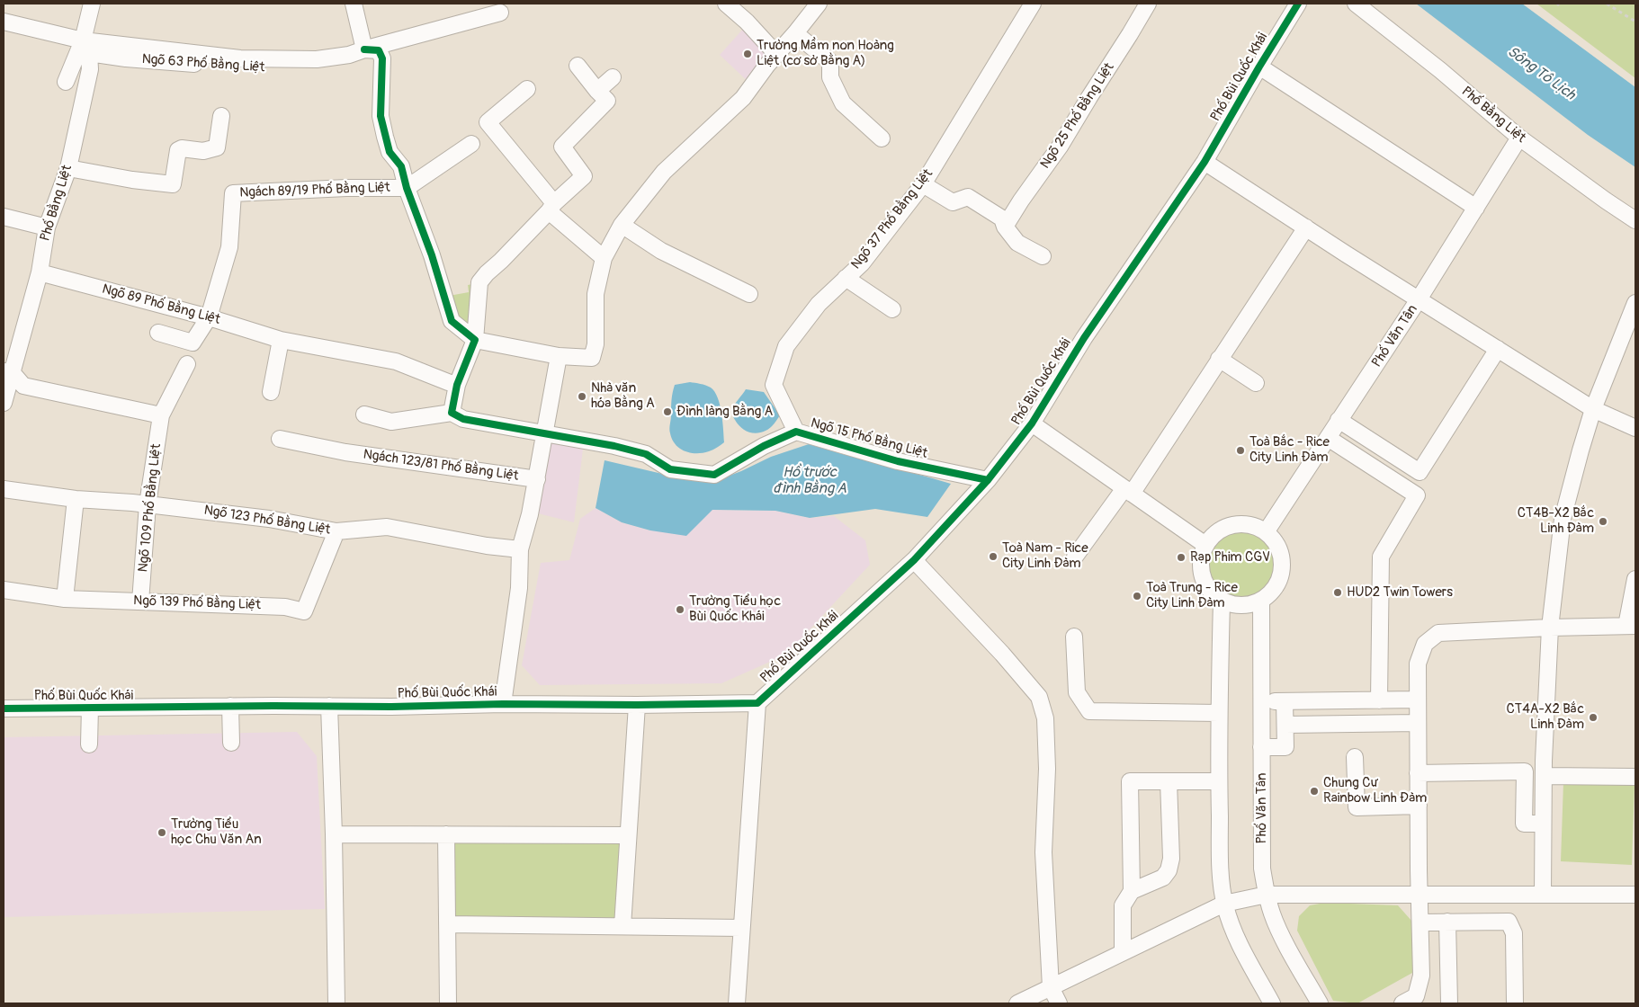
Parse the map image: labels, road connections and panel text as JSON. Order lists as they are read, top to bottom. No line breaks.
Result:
{"streets":{"street":["Ngõ 63 Phố Bằng Liệt","Phố Bùi Quốc Khái","Phố Bằng Liệt","Ngõ 25 Phố Bằng Liệt","Ngách 89/19 Phố Bằng Liệt","Ngõ 37 Phố Bằng Liệt","Ngõ 89 Phố Bằng Liệt","Phố Văn Tân","Ngõ 15 Phố Bằng Liệt","Ngách 123/81 Phố Bằng Liệt","Ngõ 109 Phố Bằng Liệt","Ngõ 123 Phố Bằng Liệt","Ngõ 139 Phố Bằng Liệt"]},"crossings":[["Ngõ 63 Phố Bằng Liệt","Phố Bằng Liệt"],["Phố Bùi Quốc Khái","Ngõ 15 Phố Bằng Liệt"],["Phố Bằng Liệt","Ngõ 89 Phố Bằng Liệt"],["Phố Bằng Liệt","Phố Văn Tân"],["Ngách 89/19 Phố Bằng Liệt","Ngõ 89 Phố Bằng Liệt"],["Ngõ 37 Phố Bằng Liệt","Ngõ 15 Phố Bằng Liệt"],["Ngõ 109 Phố Bằng Liệt","Ngõ 123 Phố Bằng Liệt"],["Ngõ 109 Phố Bằng Liệt","Ngõ 139 Phố Bằng Liệt"],["Ngõ 123 Phố Bằng Liệt","Ngõ 139 Phố Bằng Liệt"]],"water":["Sông Tô Lịch","Hồ trước đình Bằng A"],"places":["Trường Mầm non Hoàng Liệt (cơ sở Bằng A)","Nhà văn hóa Bằng A","Đình làng Bằng A","Toà Bắc - Rice City Linh Đàm","CT4B-X2 Bắc Linh Đàm","Toà Nam - Rice City Linh Đàm","Rạp Phim CGV","HUD2 Twin Towers","Toà Trung - Rice City Linh Đàm","Trường Tiểu học Bùi Quốc Khái","CT4A-X2 Bắc Linh Đàm","Chung Cư Rainbow Linh Đàm","Trường Tiểu học Chu Văn An"]}
